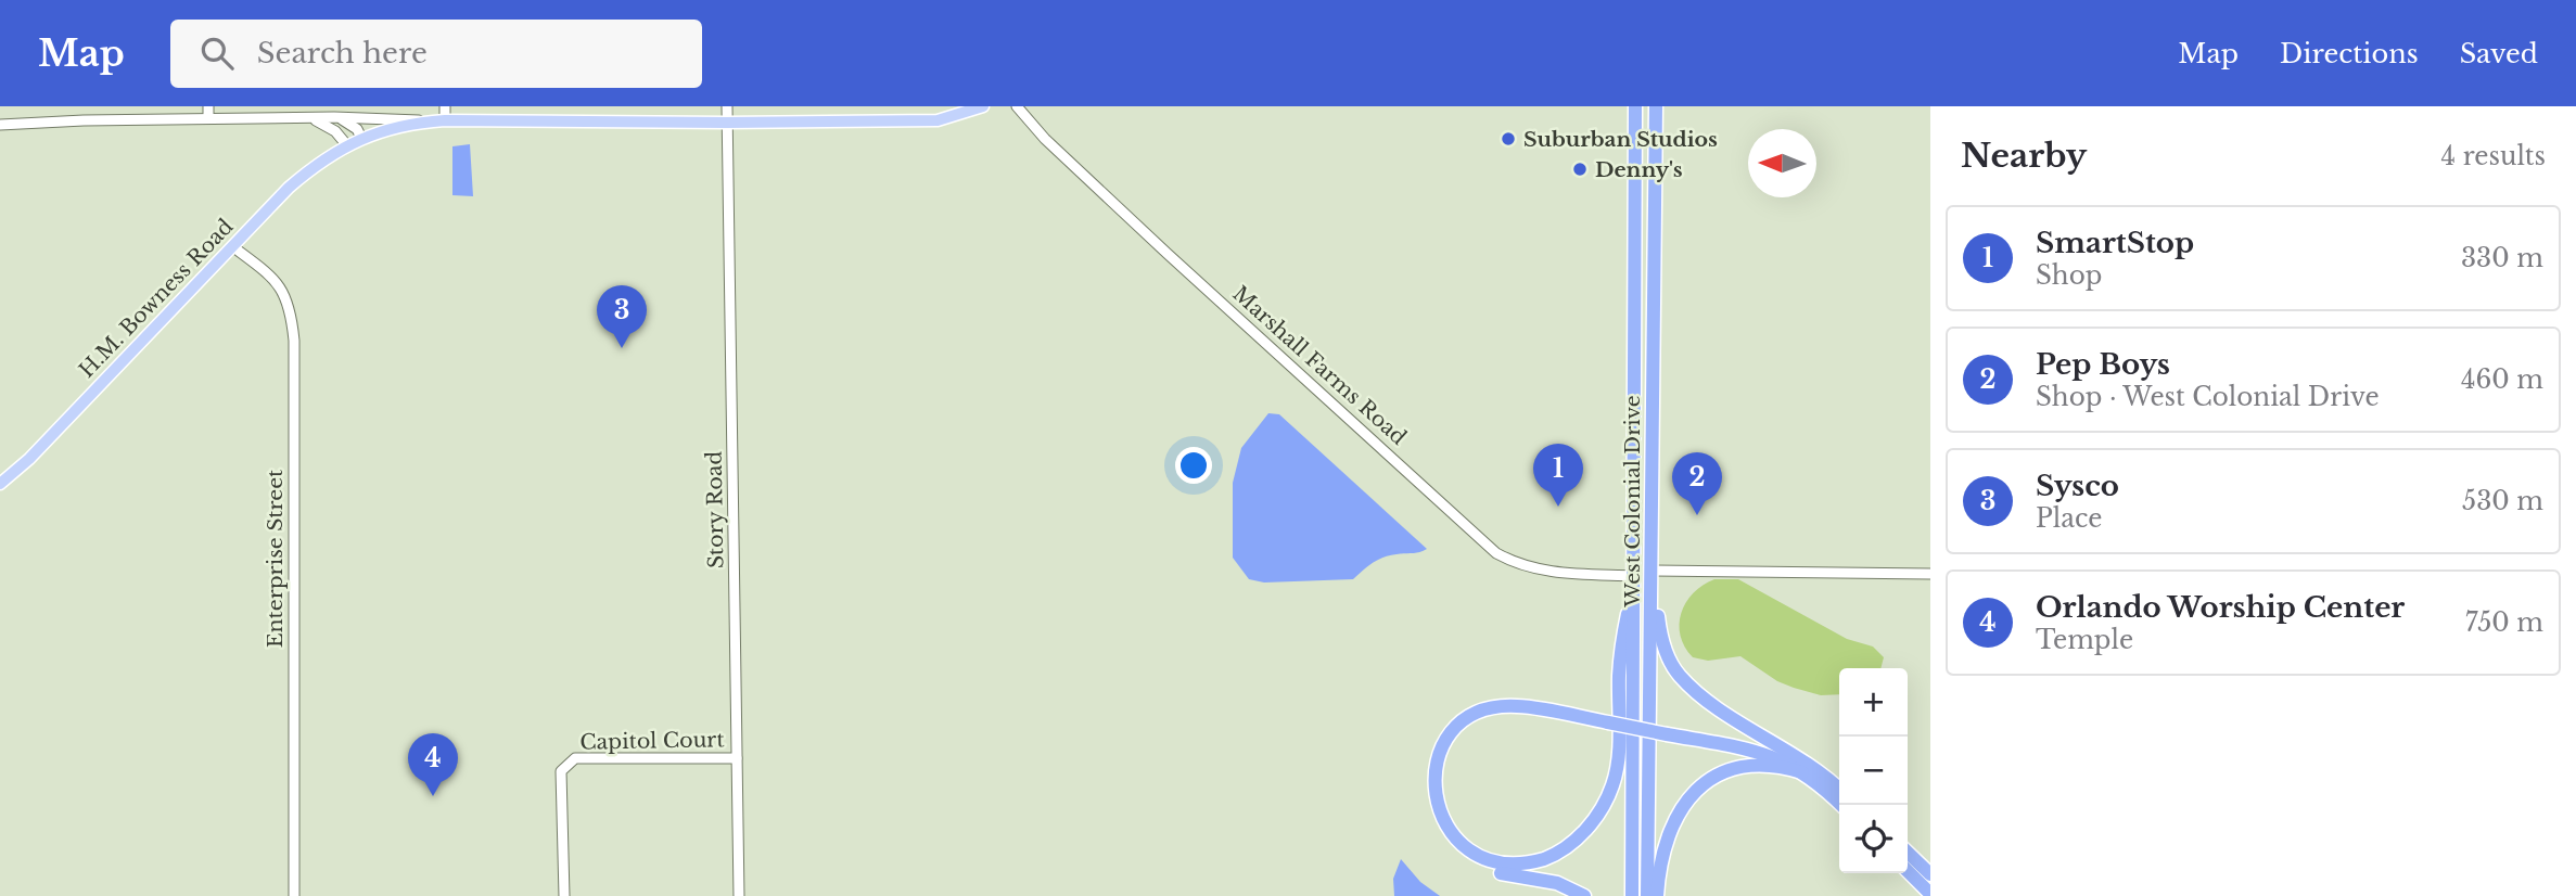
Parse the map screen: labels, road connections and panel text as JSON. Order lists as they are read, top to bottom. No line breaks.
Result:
{"streets":{"highway":["West Colonial Drive"],"main road":["H.M. Bowness Road"],"street":["Marshall Farms Road","Story Road","Enterprise Street","Capitol Court"]},"crossings":[["H.M. Bowness Road","Story Road"],["H.M. Bowness Road","Enterprise Street"],["Marshall Farms Road","West Colonial Drive"],["Story Road","Capitol Court"]],"places":["Suburban Studios","Denny's"],"north":"left","page":{"header":"Map","search":"Search here","nav":["Map","Directions","Saved"],"heading":["Nearby","4 results"],"list":[{"mark":"1","name":"SmartStop","note":"Shop","value":"330 m"},{"mark":"2","name":"Pep Boys","note":"Shop · West Colonial Drive","value":"460 m"},{"mark":"3","name":"Sysco","note":"Place","value":"530 m"},{"mark":"4","name":"Orlando Worship Center","note":"Temple","value":"750 m"}],"pins":["3","1","2","4"],"map_buttons":["+","−"]}}
